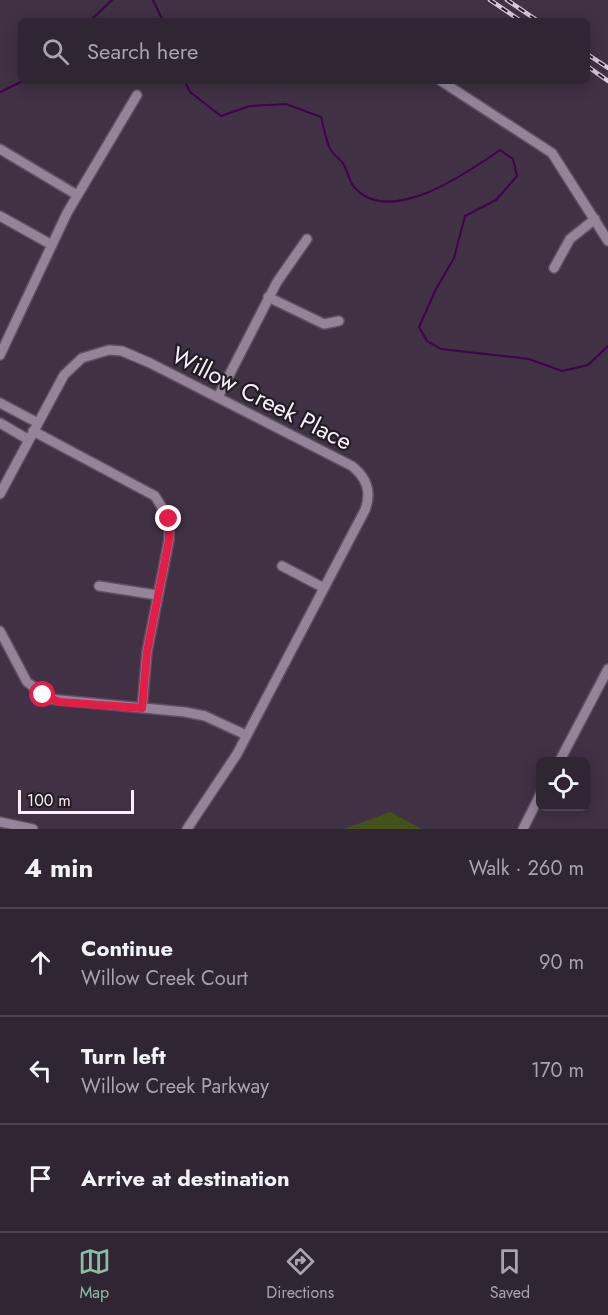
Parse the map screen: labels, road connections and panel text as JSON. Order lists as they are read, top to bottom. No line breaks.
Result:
{"streets":{"street":["Willow Creek Place"]},"scale_bar":"100 m","page":{"search":"Search here","scale":"100 m","heading":["4 min","Walk · 260 m"],"list":[["Continue","Willow Creek Court","90 m"],["Turn left","Willow Creek Parkway","170 m"],"Arrive at destination"],"nav":["Map","Directions","Saved"]}}
